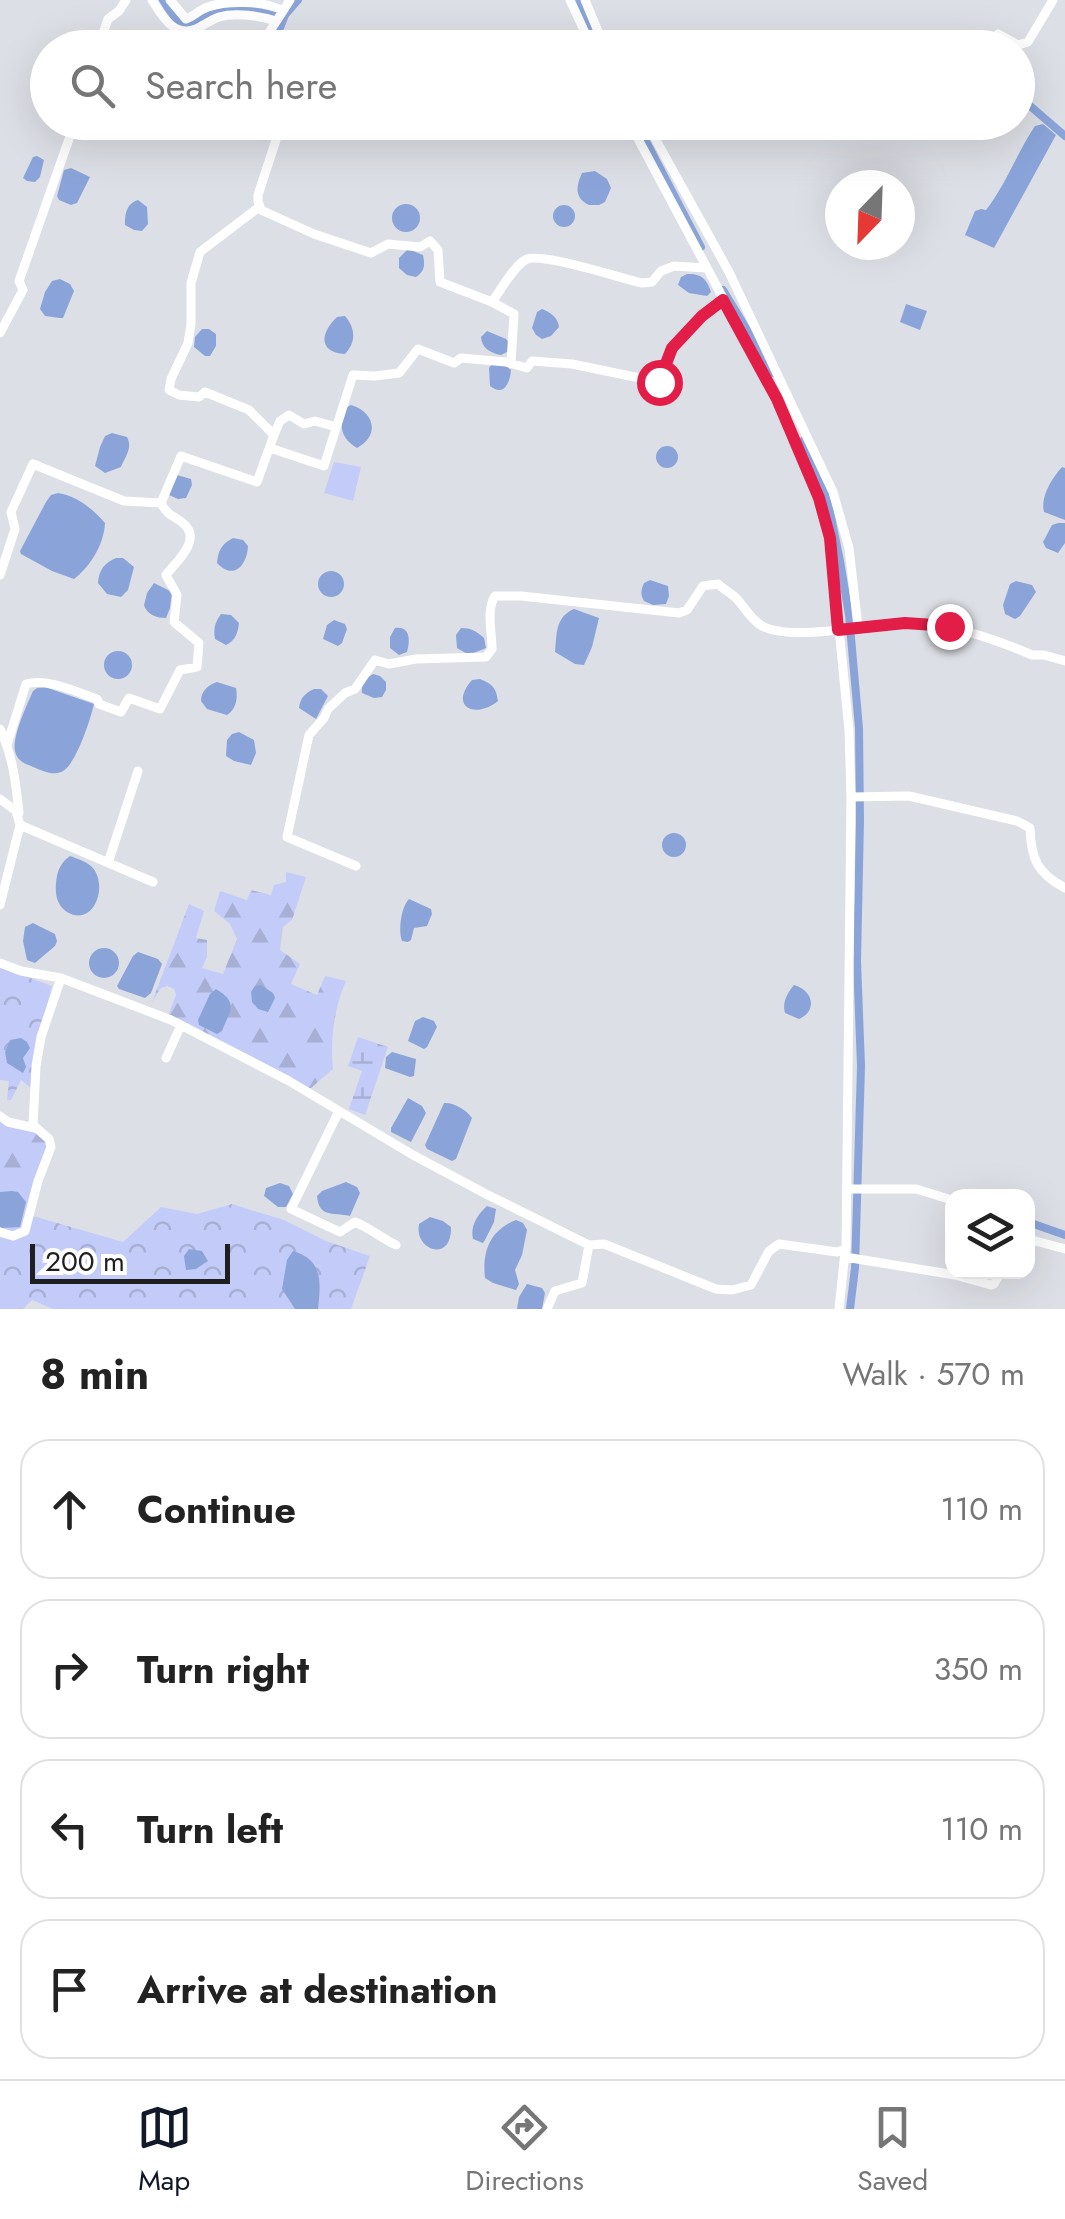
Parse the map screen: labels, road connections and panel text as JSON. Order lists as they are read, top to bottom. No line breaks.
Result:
{"scale_bar":"200 m","north":"bottom left","page":{"search":"Search here","scale":"200 m","heading":["8 min","Walk · 570 m"],"list":[["Continue","110 m"],["Turn right","350 m"],["Turn left","110 m"],"Arrive at destination"],"nav":["Map","Directions","Saved"]}}
